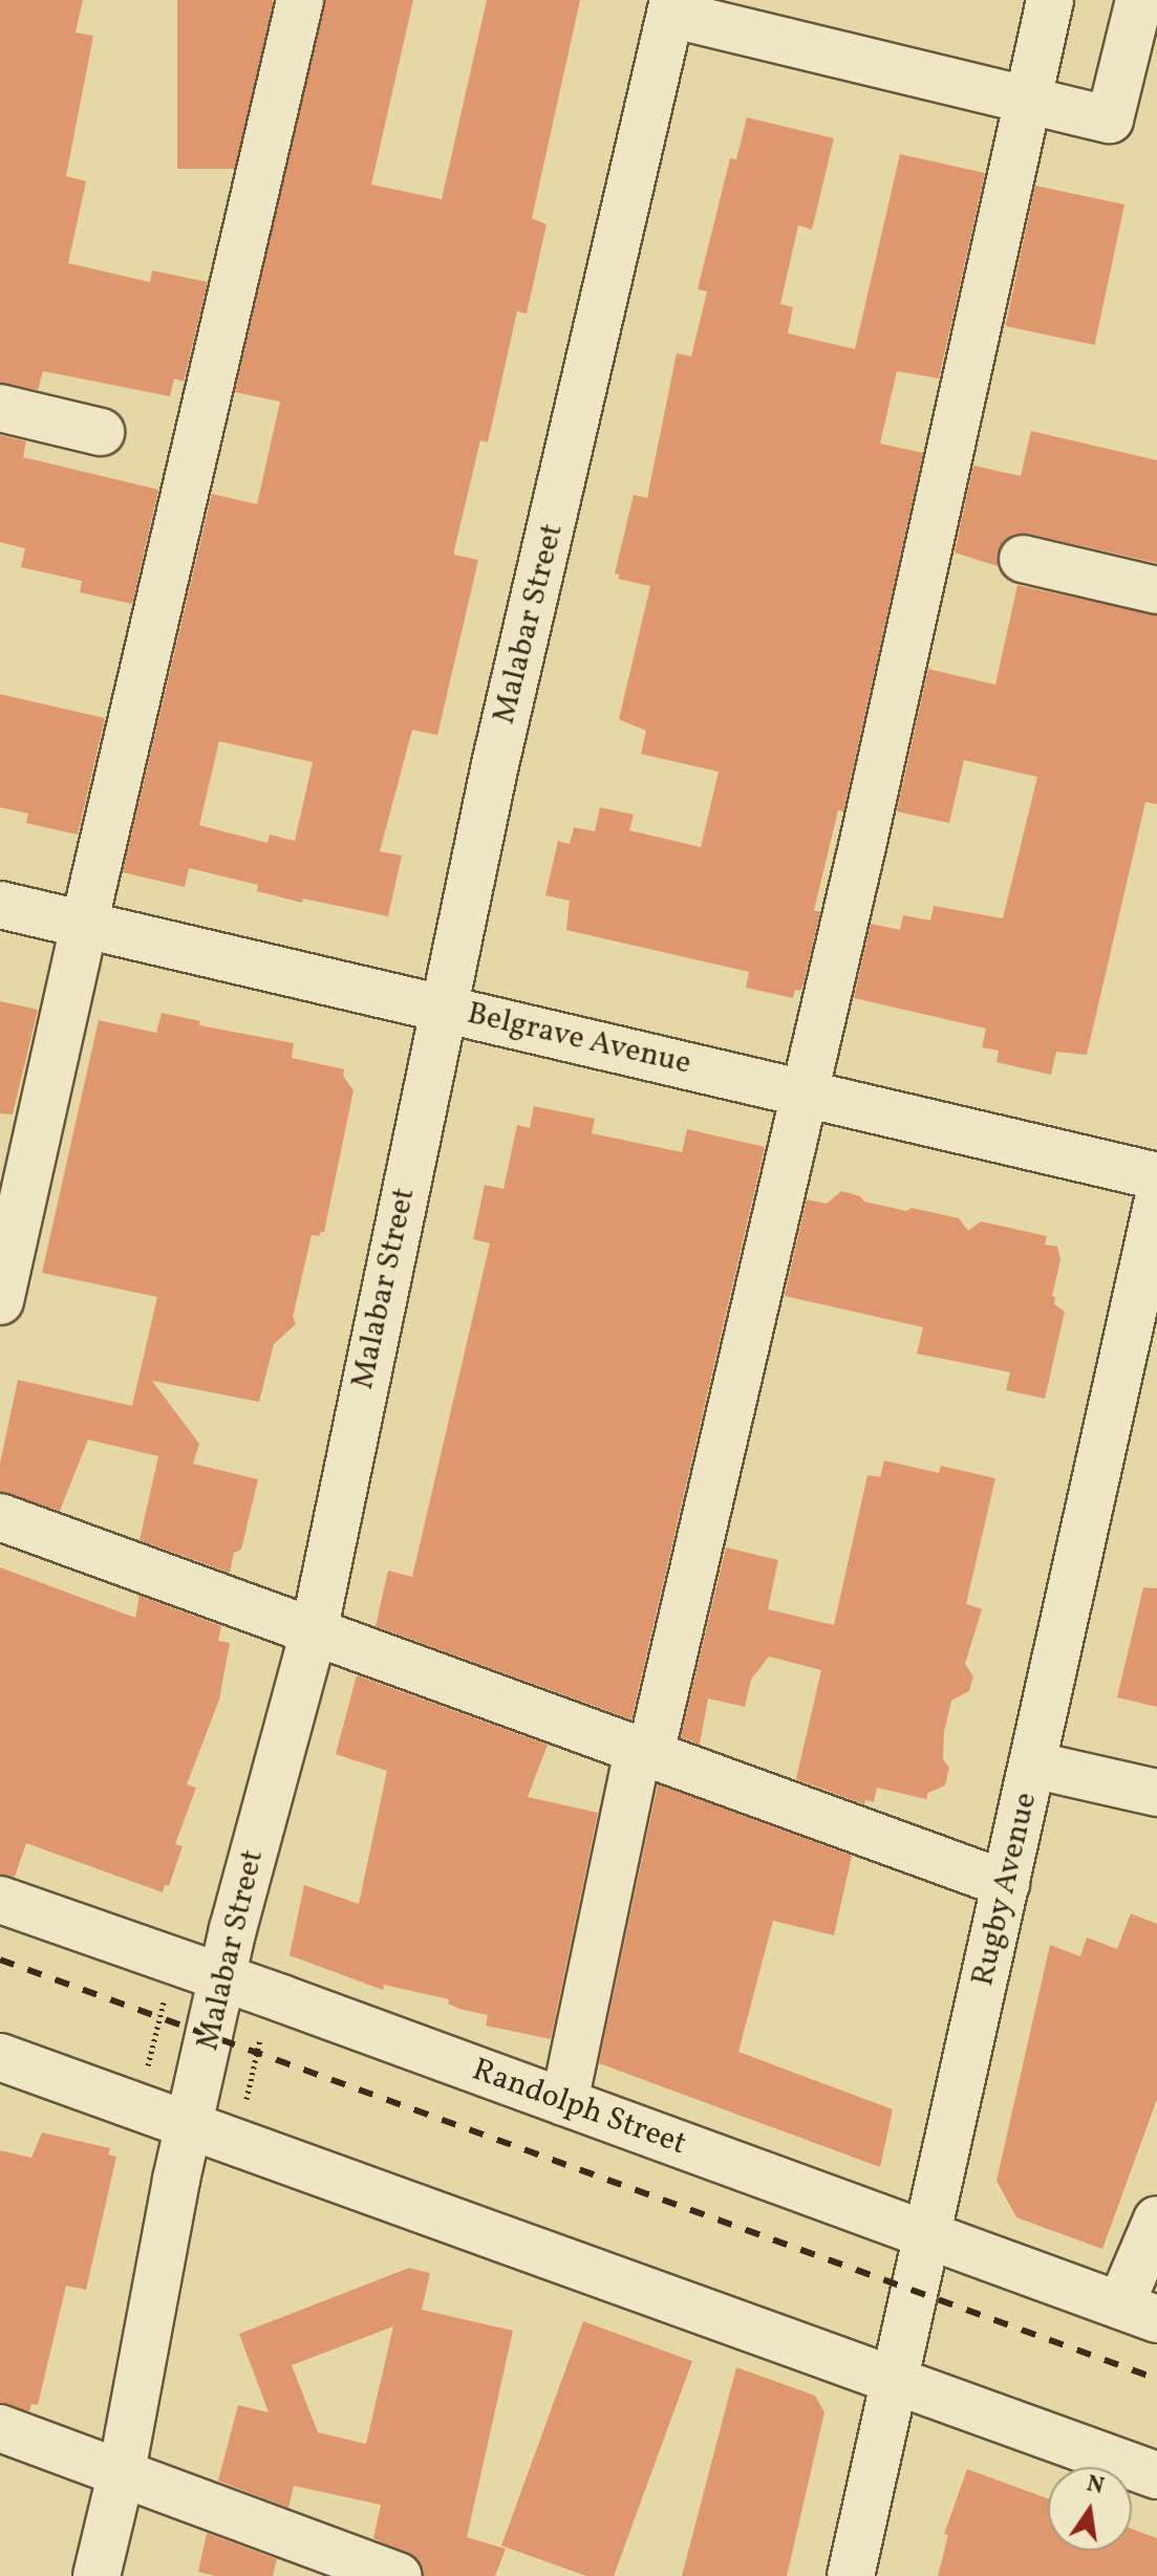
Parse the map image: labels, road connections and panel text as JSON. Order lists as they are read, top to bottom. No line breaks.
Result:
{"streets":{"street":["Malabar Street","Belgrave Avenue","Rugby Avenue","Randolph Street"]},"crossings":[["Malabar Street","Belgrave Avenue"],["Malabar Street","Randolph Street"],["Rugby Avenue","Randolph Street"]],"north":"top"}
